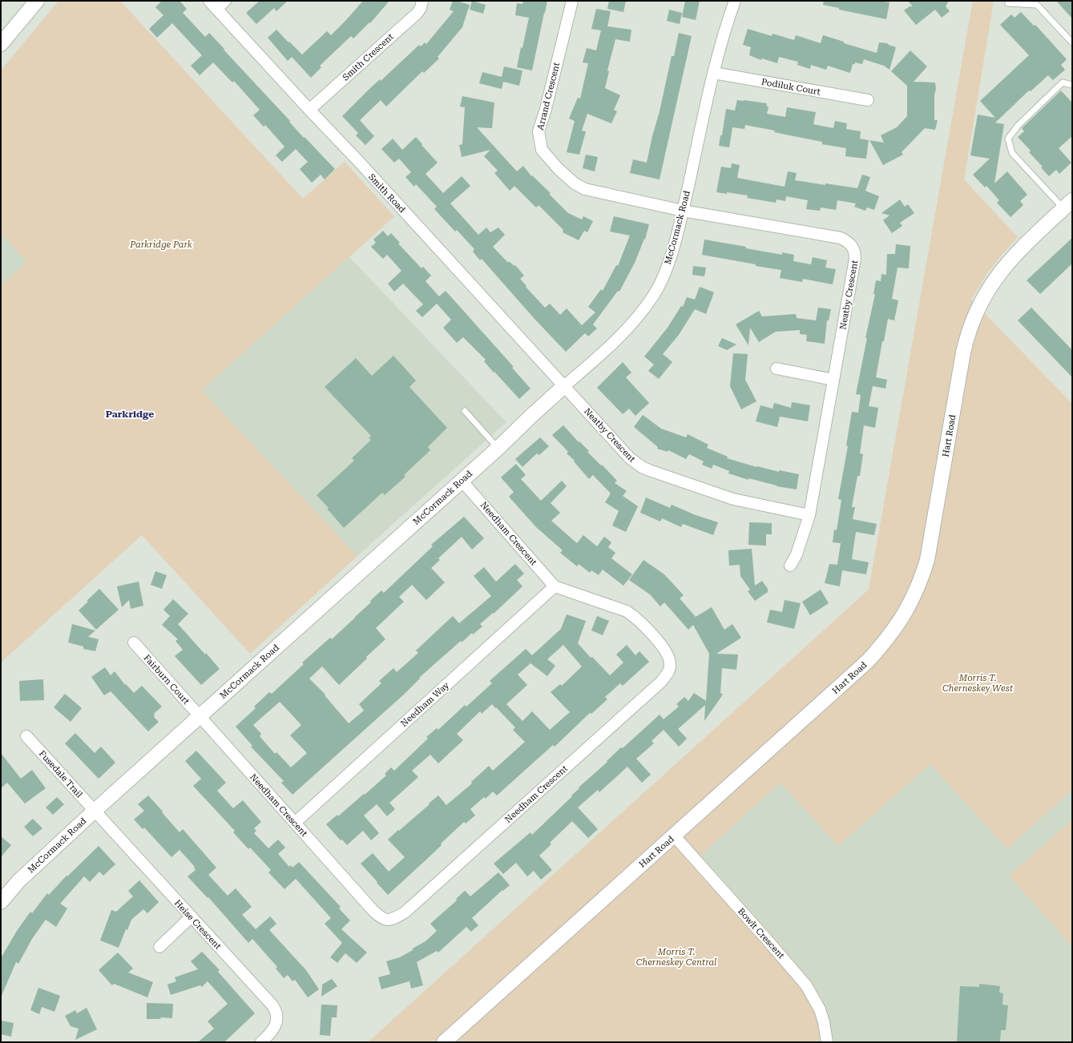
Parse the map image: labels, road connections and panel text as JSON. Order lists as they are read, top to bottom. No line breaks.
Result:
{"streets":{"street":["Smith Crescent","Podiluk Court","Arrand Crescent","Smith Road","McCormack Road","Neatby Crescent","Hart Road","Needham Crescent","Fairburn Court","Needham Way","Fusedale Trail","Heise Crescent","Bowlt Crescent"]},"crossings":[["Smith Crescent","Smith Road"],["Podiluk Court","McCormack Road"],["Arrand Crescent","McCormack Road"],["Arrand Crescent","Neatby Crescent"],["Smith Road","McCormack Road"],["Smith Road","Neatby Crescent"],["McCormack Road","Neatby Crescent"],["McCormack Road","Needham Crescent"],["McCormack Road","Fairburn Court"],["McCormack Road","Fusedale Trail"],["McCormack Road","Heise Crescent"],["Hart Road","Bowlt Crescent"],["Needham Crescent","Fairburn Court"],["Needham Crescent","Needham Way"],["Fusedale Trail","Heise Crescent"]],"districts":["Parkridge"],"parks":["Parkridge Park","Morris T. Cherneskey West","Morris T. Cherneskey Central"]}
